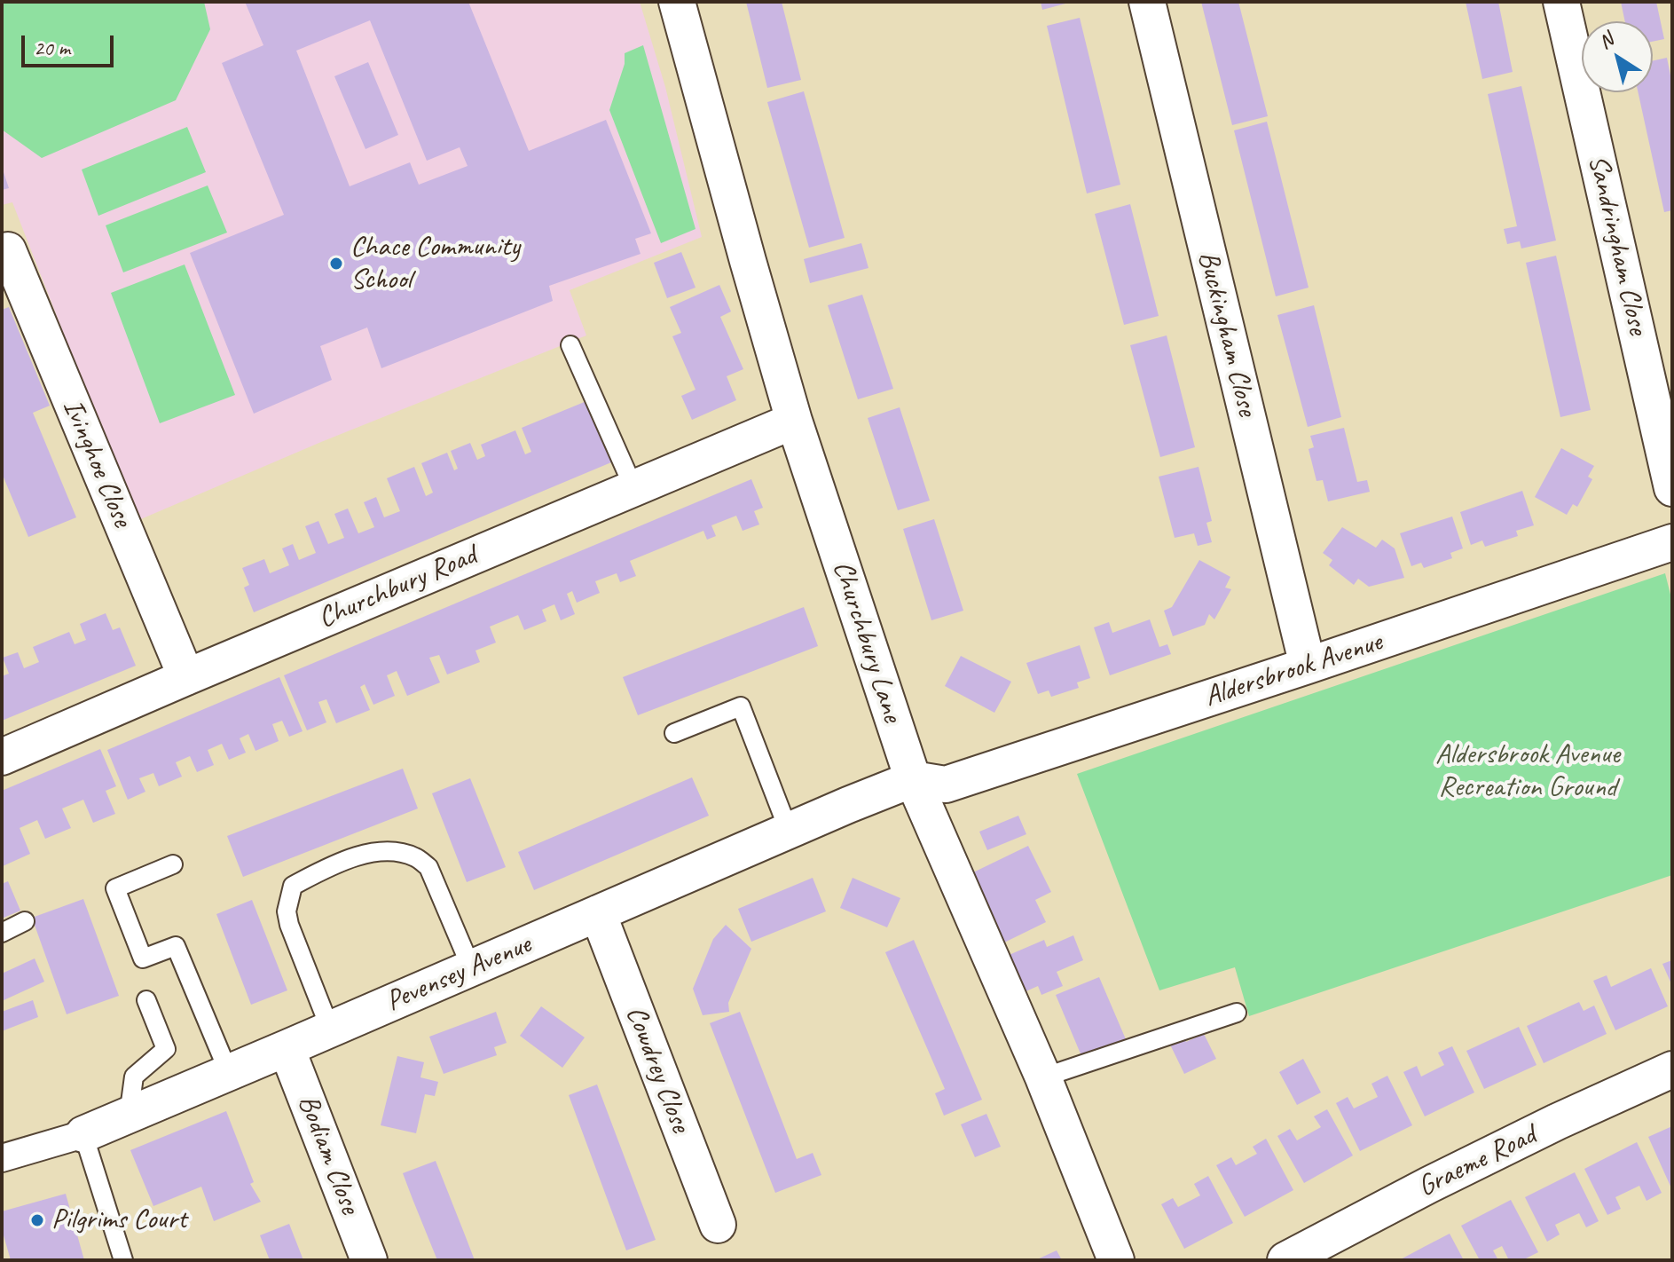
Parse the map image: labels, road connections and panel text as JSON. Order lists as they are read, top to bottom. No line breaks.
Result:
{"streets":{"street":["Sandringham Close","Buckingham Close","Ivinghoe Close","Churchbury Road","Churchbury Lane","Aldersbrook Avenue","Pevensey Avenue","Cowdrey Close","Bodiam Close","Graeme Road"]},"crossings":[["Buckingham Close","Aldersbrook Avenue"],["Ivinghoe Close","Churchbury Road"],["Churchbury Road","Churchbury Lane"],["Churchbury Lane","Aldersbrook Avenue"],["Churchbury Lane","Pevensey Avenue"],["Aldersbrook Avenue","Pevensey Avenue"],["Pevensey Avenue","Cowdrey Close"],["Pevensey Avenue","Bodiam Close"]],"parks":["Aldersbrook Avenue Recreation Ground"],"places":["Chace Community School","Pilgrims Court"],"scale_bar":"20 m","north":"top left"}
